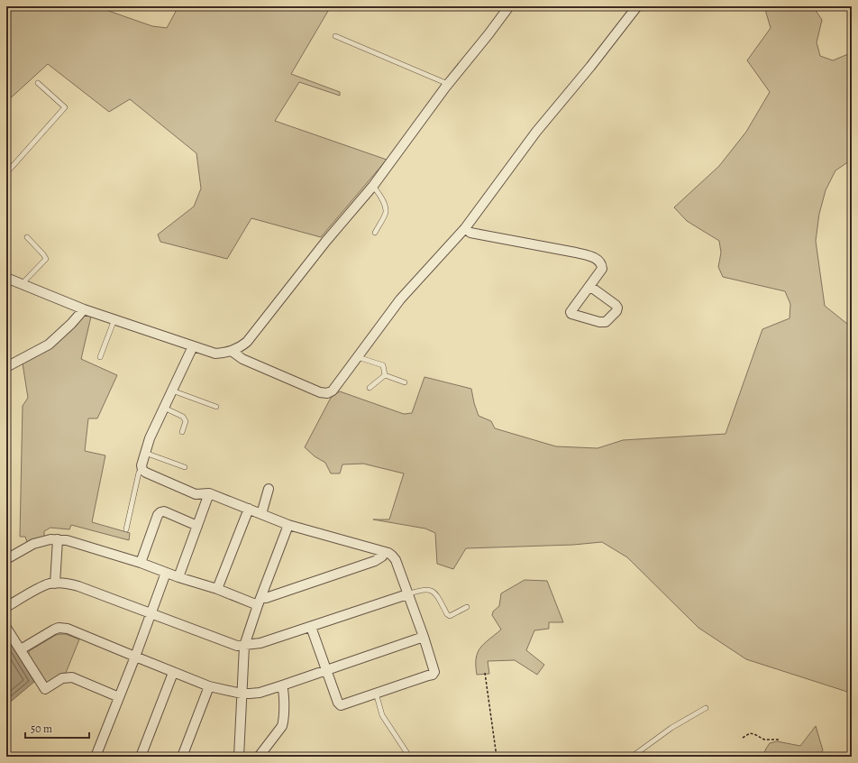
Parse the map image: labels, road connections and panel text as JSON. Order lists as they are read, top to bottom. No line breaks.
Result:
{"scale_bar":"50 m"}
